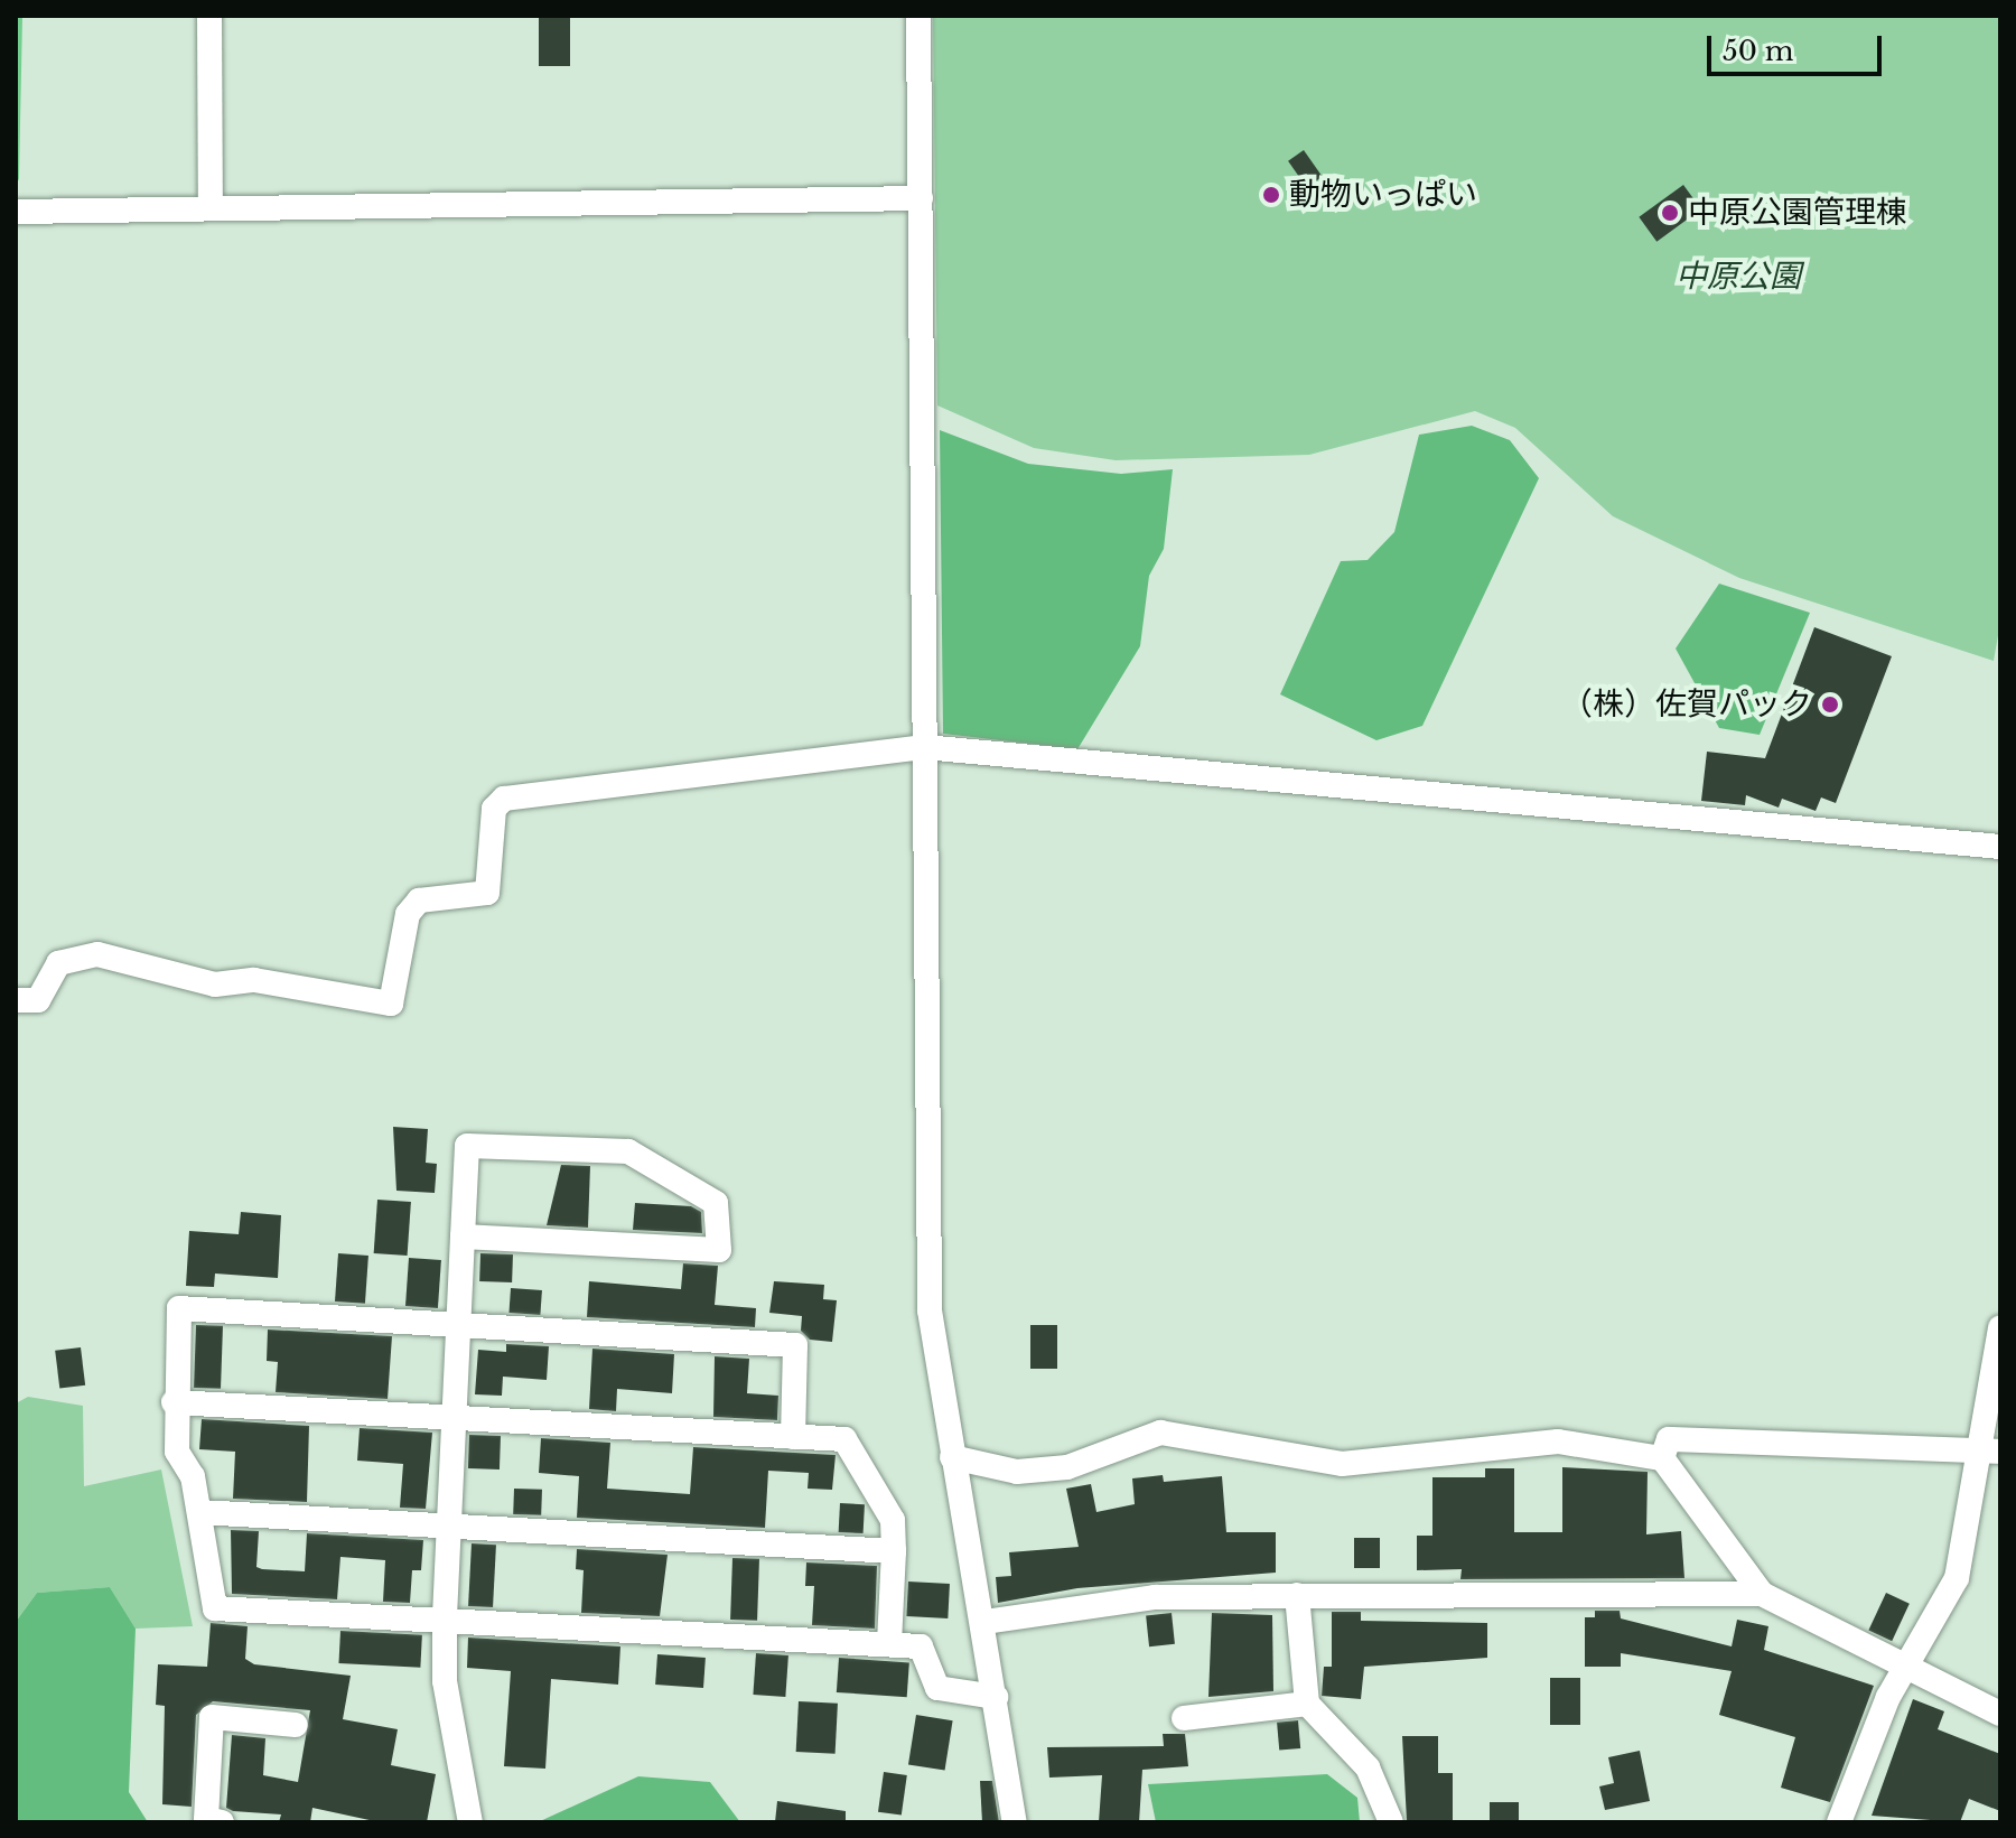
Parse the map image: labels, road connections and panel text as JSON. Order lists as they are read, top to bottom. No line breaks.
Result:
{"parks":["中原公園"],"places":["動物いっぱい","中原公園管理棟","（株）佐賀パック"],"scale_bar":"50 m"}
